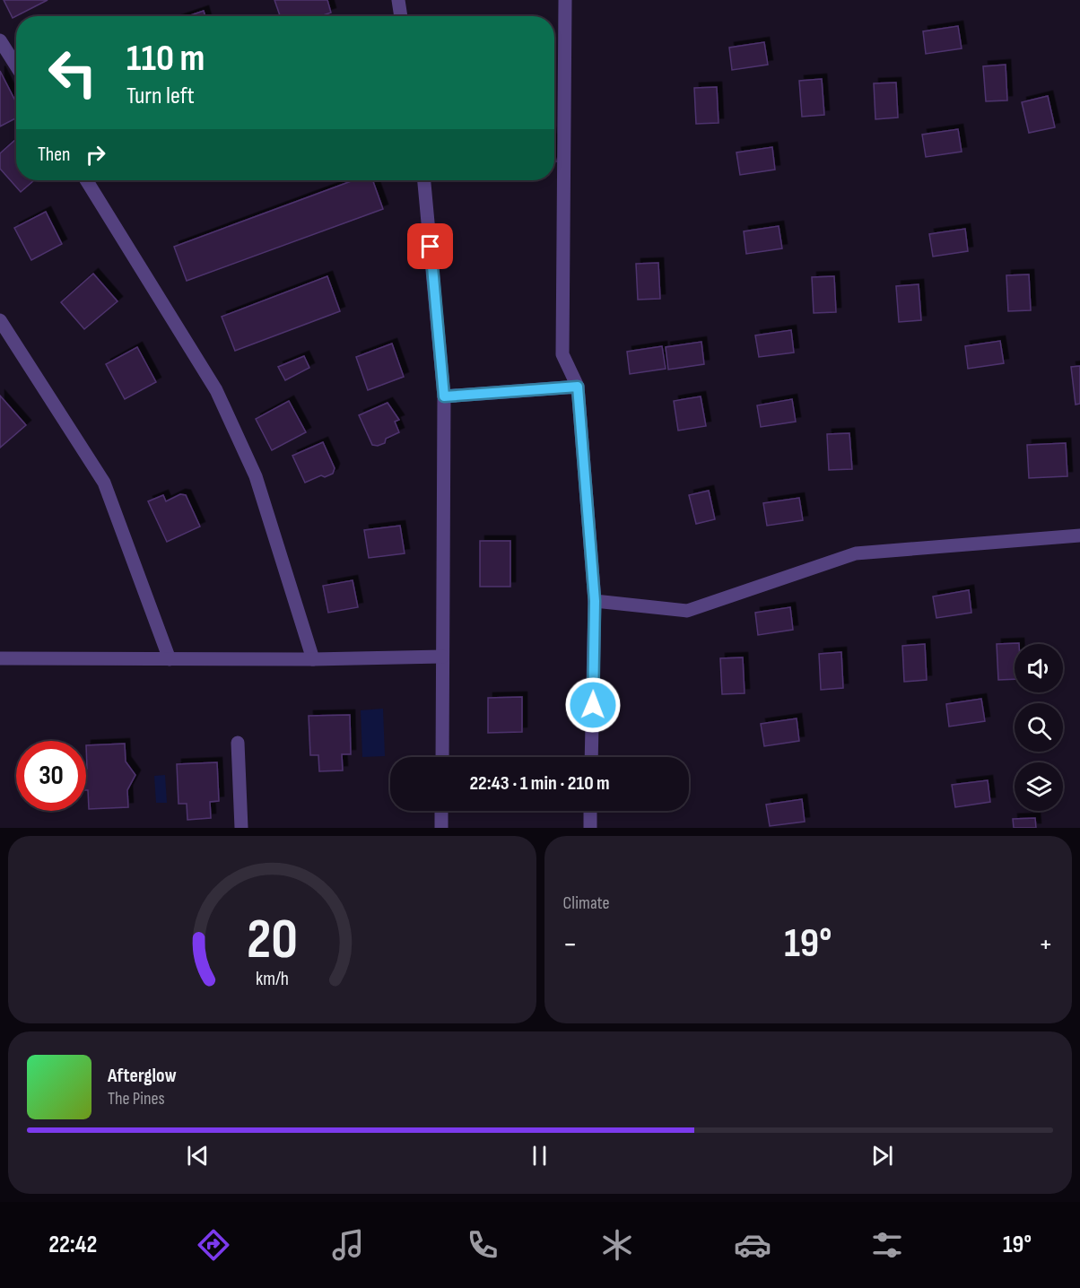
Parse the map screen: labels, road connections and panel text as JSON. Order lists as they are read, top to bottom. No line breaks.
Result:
{"page":{"turn":["110 m","Turn left"],"then":"Then","limit":"30","trip":"22:43 · 1 min · 210 m","tile":"Climate","heat":["−","19°","+"],"song":["Afterglow","The Pines"],"tabs":["22:42","19°"],"gauge":["20","km/h"]}}
